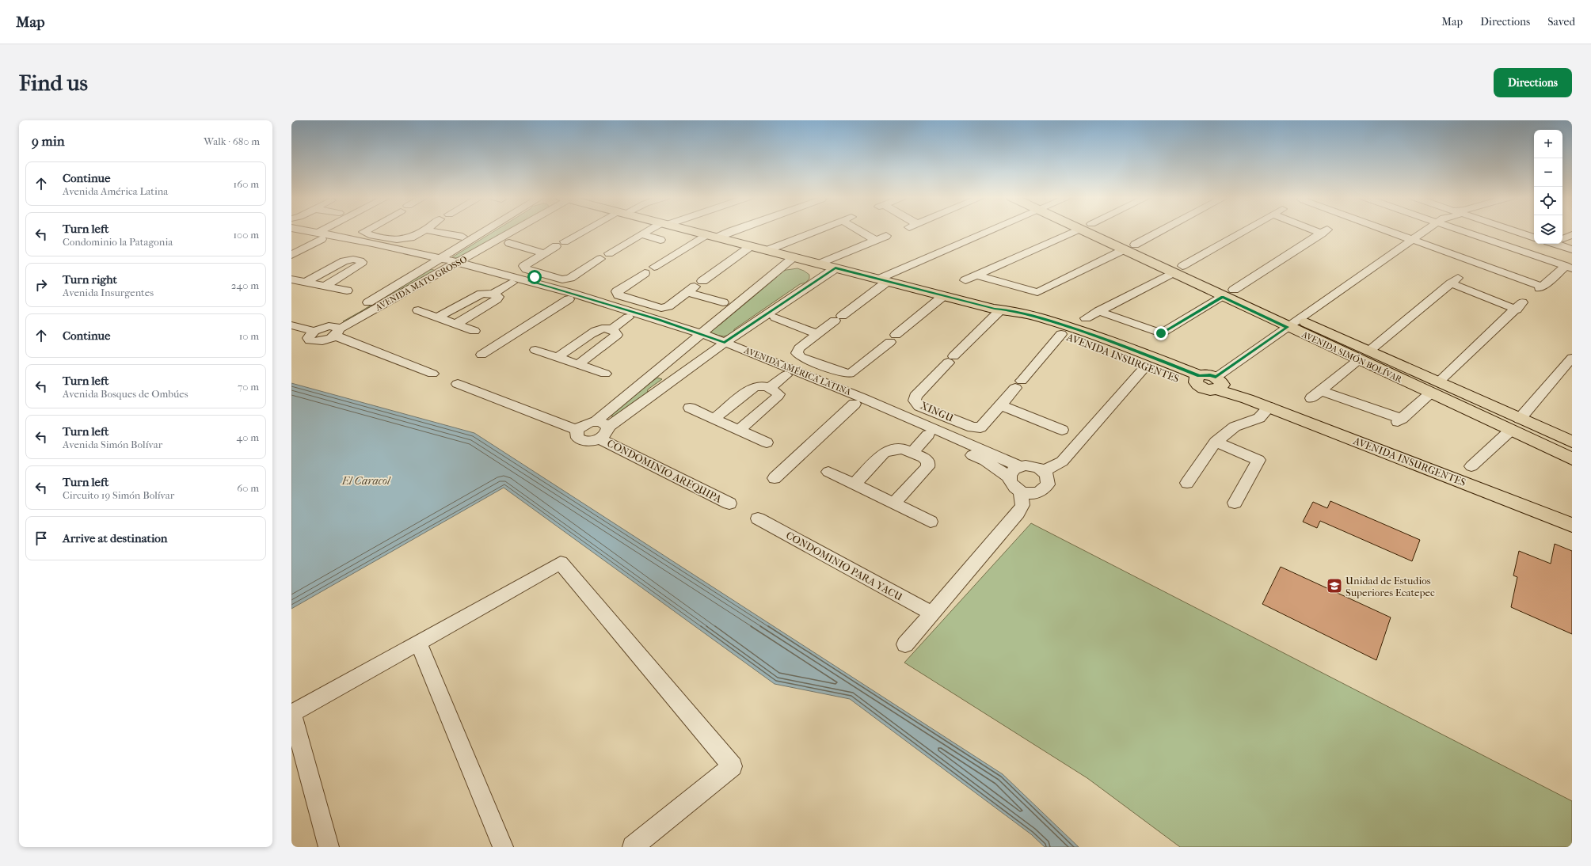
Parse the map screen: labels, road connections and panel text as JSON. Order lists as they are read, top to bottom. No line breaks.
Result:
{"streets":{"main road":["AVENIDA SIMÓN BOLÍVAR","AVENIDA INSURGENTES"],"street":["AVENIDA MATO GROSSO","AVENIDA AMÉRICA LATINA","XINGU","CONDOMINIO AREQUIPA","CONDOMINIO PARA YACU"]},"crossings":[["AVENIDA MATO GROSSO","AVENIDA AMÉRICA LATINA"],["AVENIDA INSURGENTES","XINGU"]],"water":["El Caracol"],"places":{"school or university":["Unidad de Estudios Superiores Ecatepec"]},"page":{"header":"Map","nav":["Map","Directions","Saved"],"buttons":"Directions","title":"Find us","heading":["9 min","Walk · 680 m"],"map_buttons":["+","−"],"list":[["Continue","Avenida América Latina","160 m"],["Turn left","Condominio la Patagonia","100 m"],["Turn right","Avenida Insurgentes","240 m"],["Continue","10 m"],["Turn left","Avenida Bosques de Ombúes","70 m"],["Turn left","Avenida Simón Bolívar","40 m"],["Turn left","Circuito 19 Simón Bolívar","60 m"],"Arrive at destination"]}}
